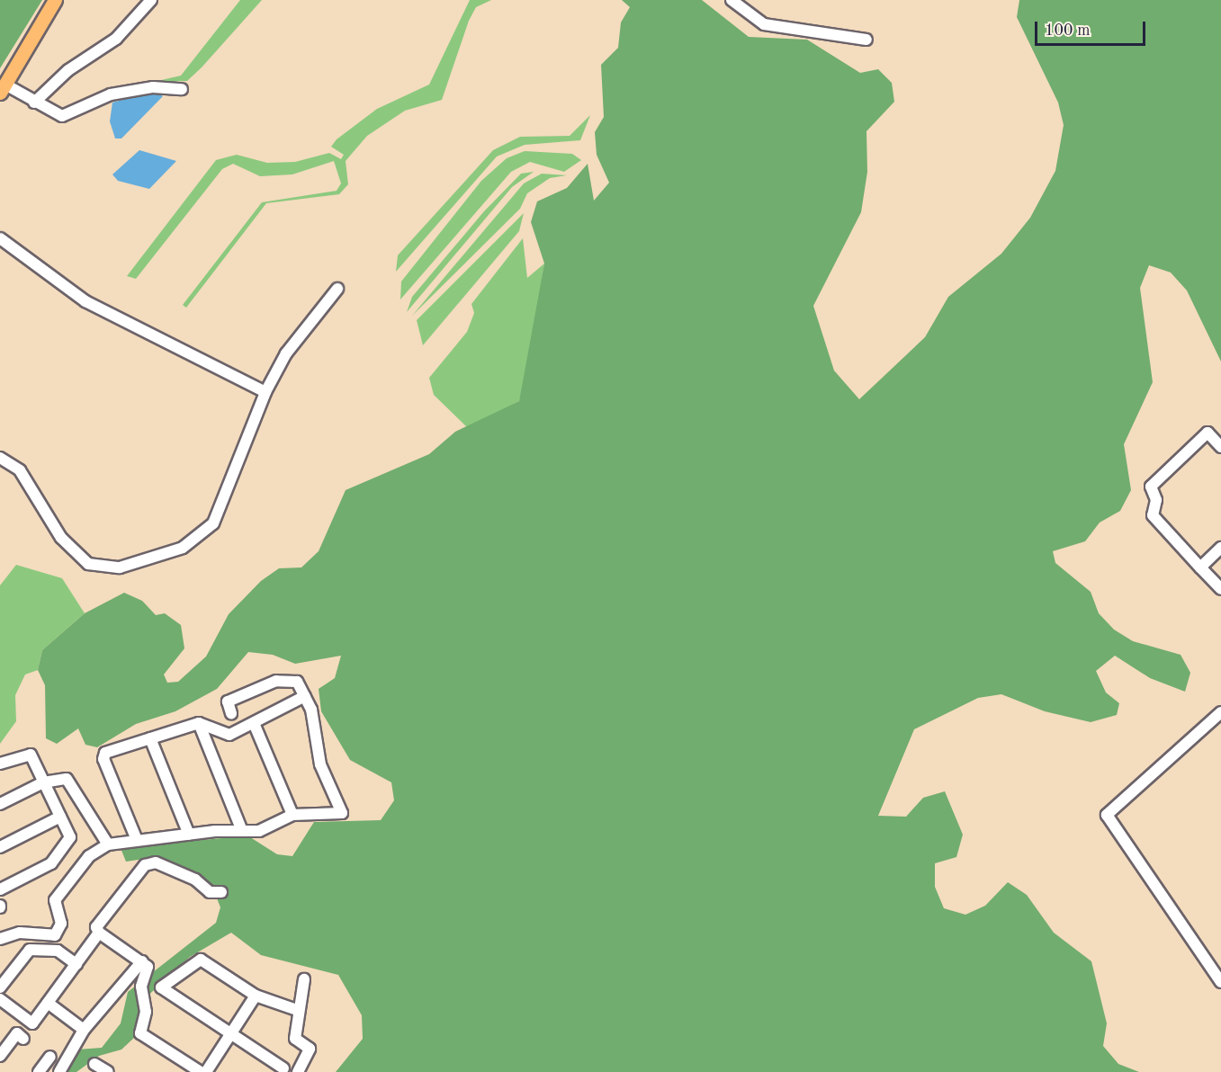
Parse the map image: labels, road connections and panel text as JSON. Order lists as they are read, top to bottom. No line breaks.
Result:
{"scale_bar":"100 m"}
